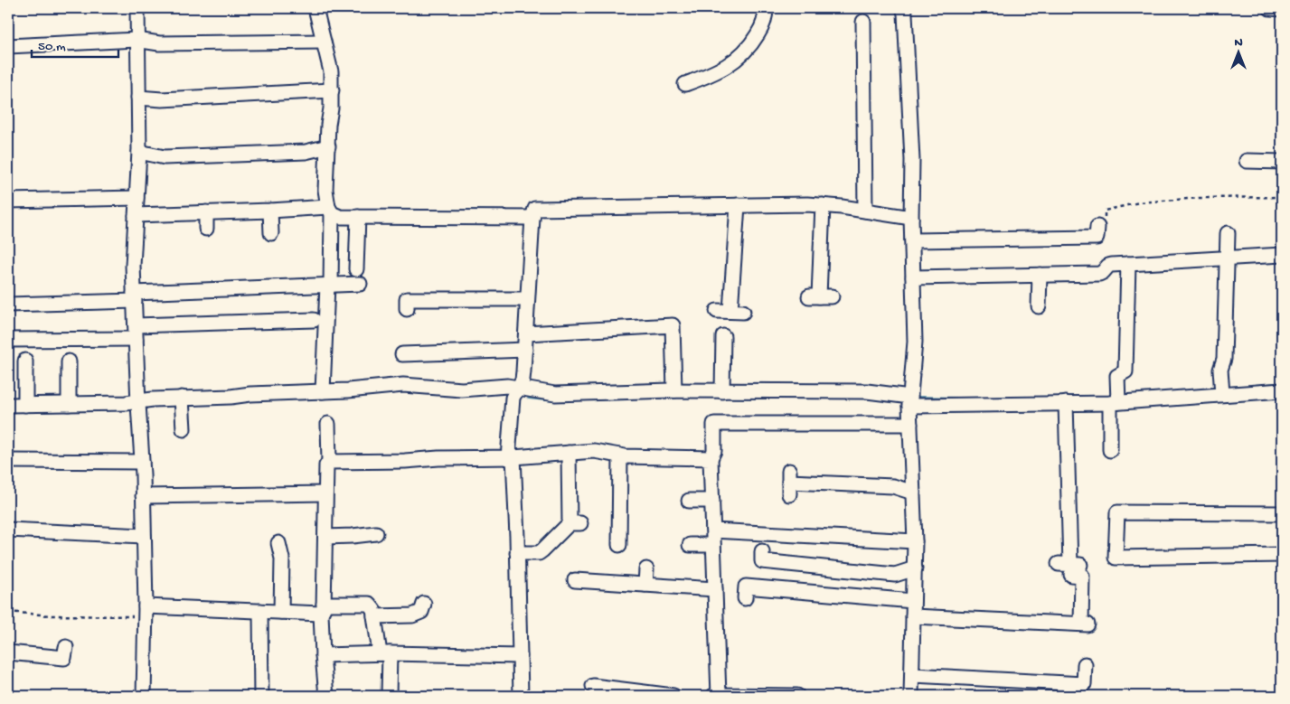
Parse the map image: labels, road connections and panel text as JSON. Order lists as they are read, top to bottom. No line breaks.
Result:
{"scale_bar":"50 m","north":"top"}
